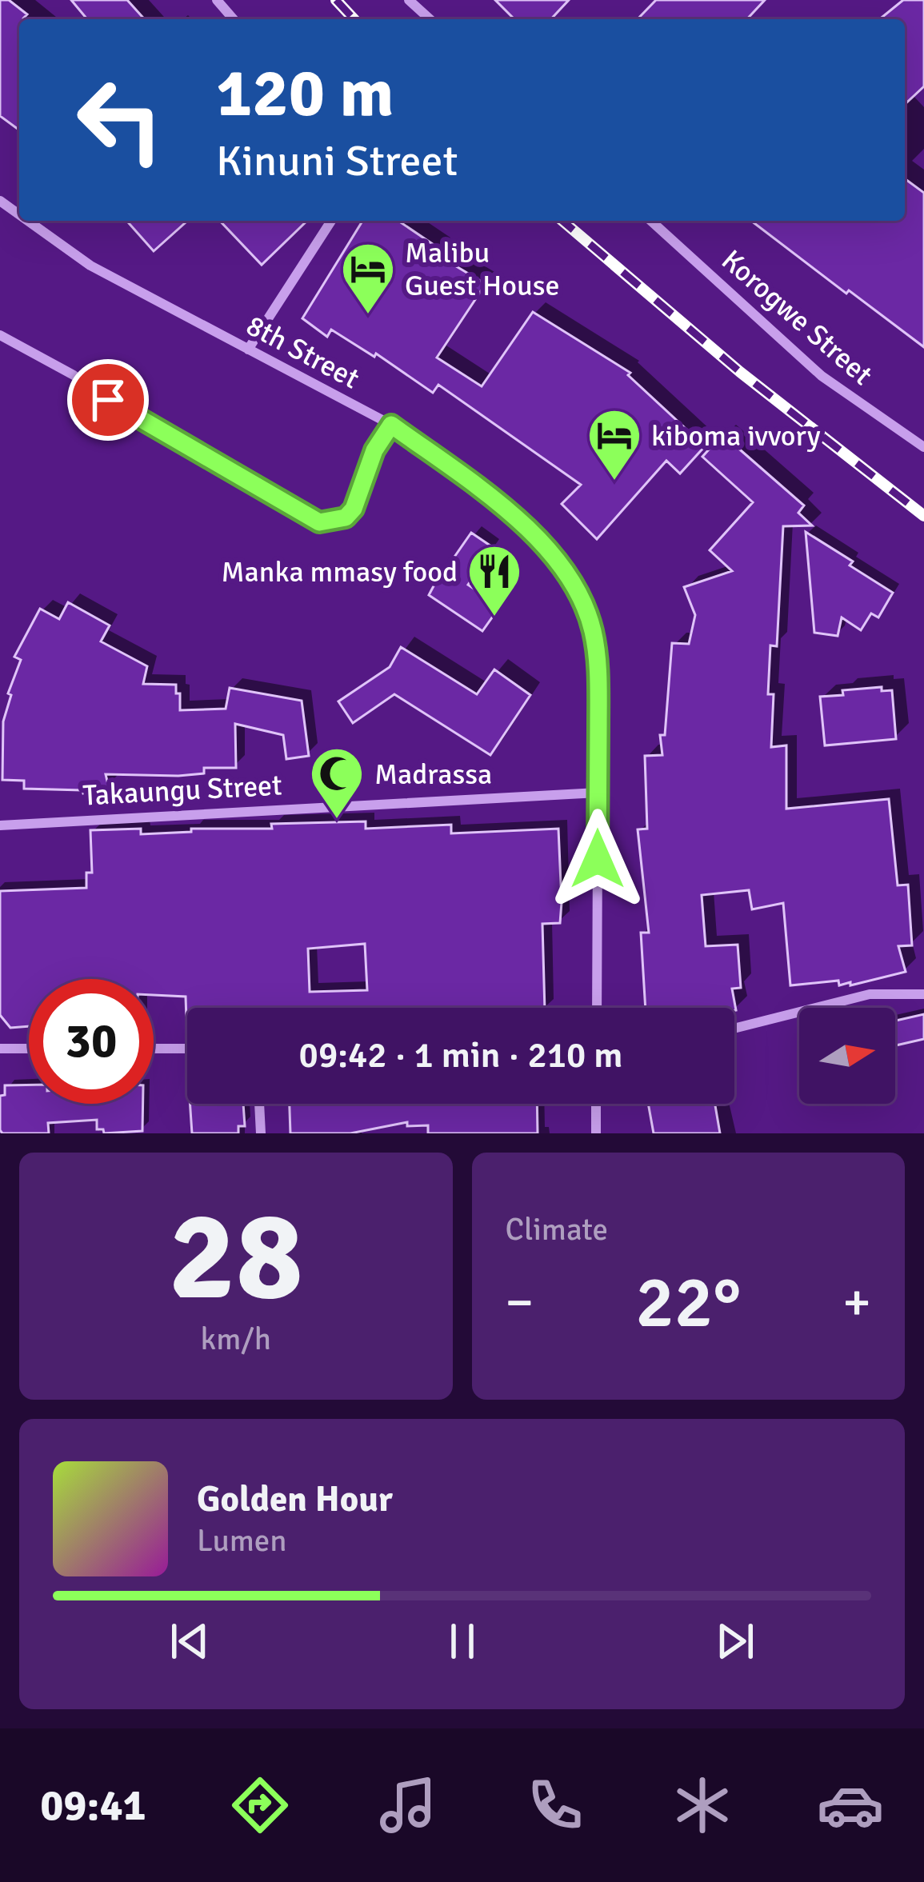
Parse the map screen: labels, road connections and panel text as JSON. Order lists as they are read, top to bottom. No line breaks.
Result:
{"streets":{"street":["Korogwe Street","8th Street","Takaungu Street"]},"crossings":[["8th Street","Takaungu Street"]],"places":{"hotel":["Malibu Guest House","kiboma ivvory"],"restaurant":["Manka mmasy food"],"mosque":["Madrassa"]},"north":"right","page":{"turn":["120 m","Kinuni Street"],"limit":"30","trip":"09:42 · 1 min · 210 m","tile":[["28","km/h"],"Climate"],"heat":["−","22°","+"],"song":["Golden Hour","Lumen"],"tabs":"09:41"}}
